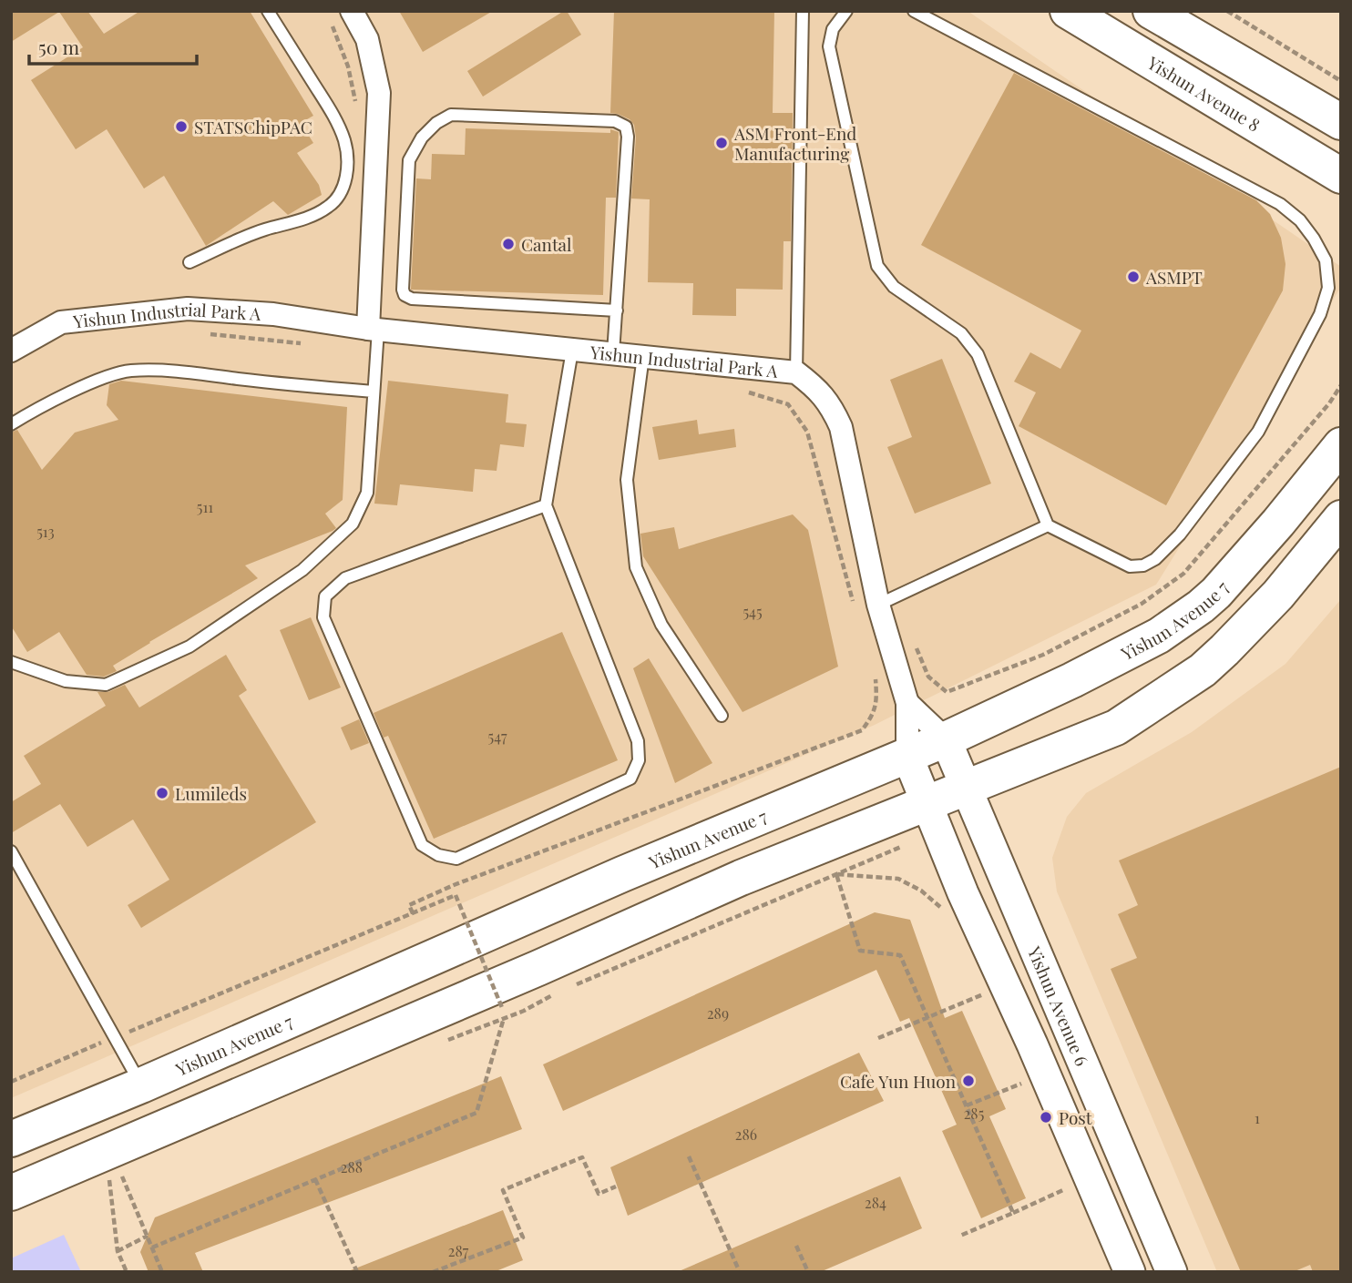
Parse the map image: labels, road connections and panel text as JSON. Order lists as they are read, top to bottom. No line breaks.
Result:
{"streets":{"main road":["Yishun Avenue 8","Yishun Avenue 7","Yishun Avenue 6"],"street":["Yishun Industrial Park A"]},"crossings":[["Yishun Industrial Park A","Yishun Avenue 7"],["Yishun Industrial Park A","Yishun Avenue 6"],["Yishun Avenue 7","Yishun Avenue 6"]],"places":["STATSChipPAC","ASM Front-End Manufacturing","Cantal","ASMPT","Lumileds","Cafe Yun Huon","Post"],"house_numbers":["511","513","545","547","289","285","1","286","288","284","287"],"scale_bar":"50 m"}
